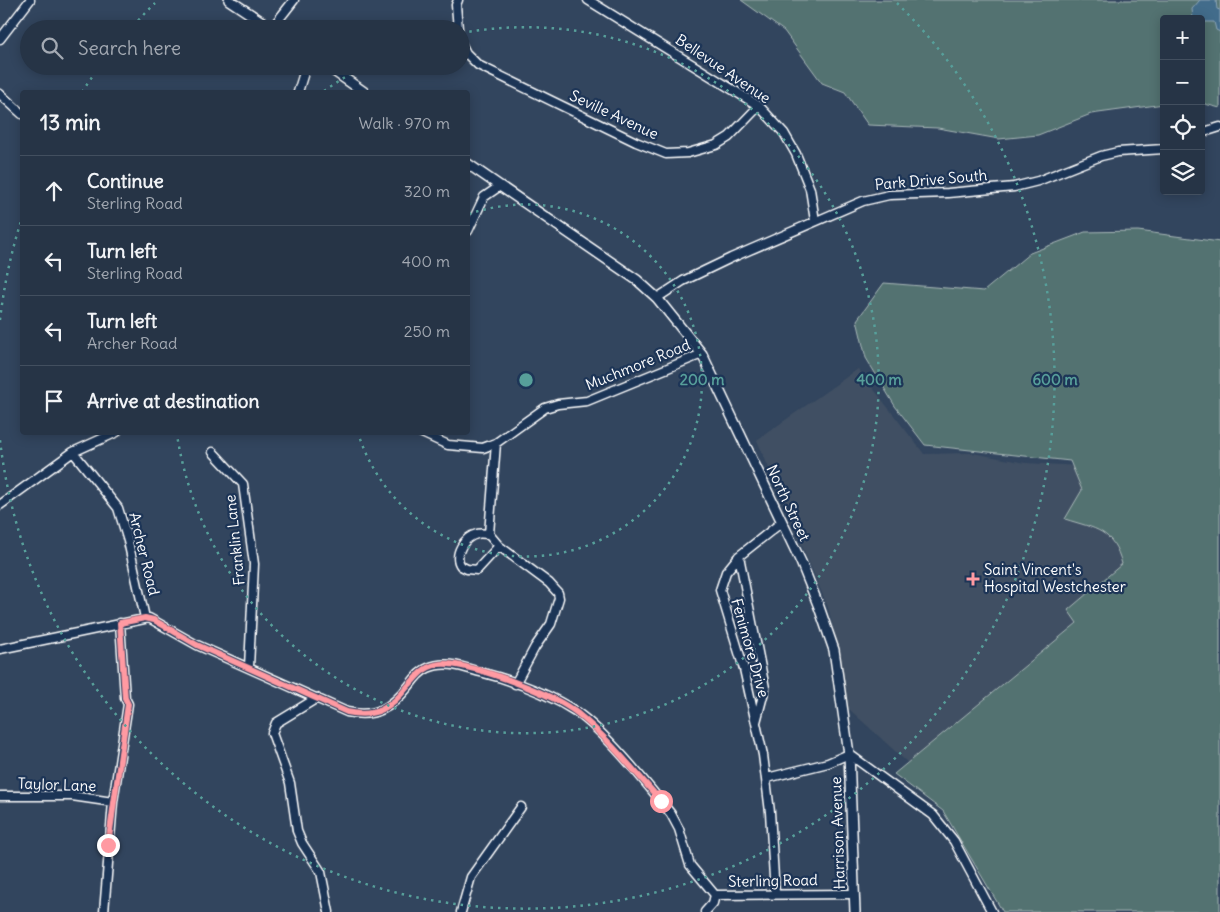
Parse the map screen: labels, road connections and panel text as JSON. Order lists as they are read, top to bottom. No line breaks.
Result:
{"streets":{"main road":["North Street","Harrison Avenue"],"street":["Bellevue Avenue","Seville Avenue","Park Drive South","Muchmore Road","Franklin Lane","Archer Road","Fenimore Drive","Taylor Lane","Sterling Road"]},"crossings":[["Bellevue Avenue","Seville Avenue"],["Bellevue Avenue","Park Drive South"],["Park Drive South","North Street"],["Muchmore Road","North Street"],["North Street","Fenimore Drive"],["North Street","Harrison Avenue"],["Franklin Lane","Sterling Road"],["Archer Road","Sterling Road"],["Fenimore Drive","Sterling Road"],["Harrison Avenue","Sterling Road"]],"places":{"health":["Saint Vincent's Hospital Westchester"]},"page":{"map_buttons":["+","−"],"search":"Search here","heading":["13 min","Walk · 970 m"],"list":[["Continue","Sterling Road","320 m"],["Turn left","Sterling Road","400 m"],["Turn left","Archer Road","250 m"],"Arrive at destination"]},"rings":["200 m","400 m","600 m"]}
